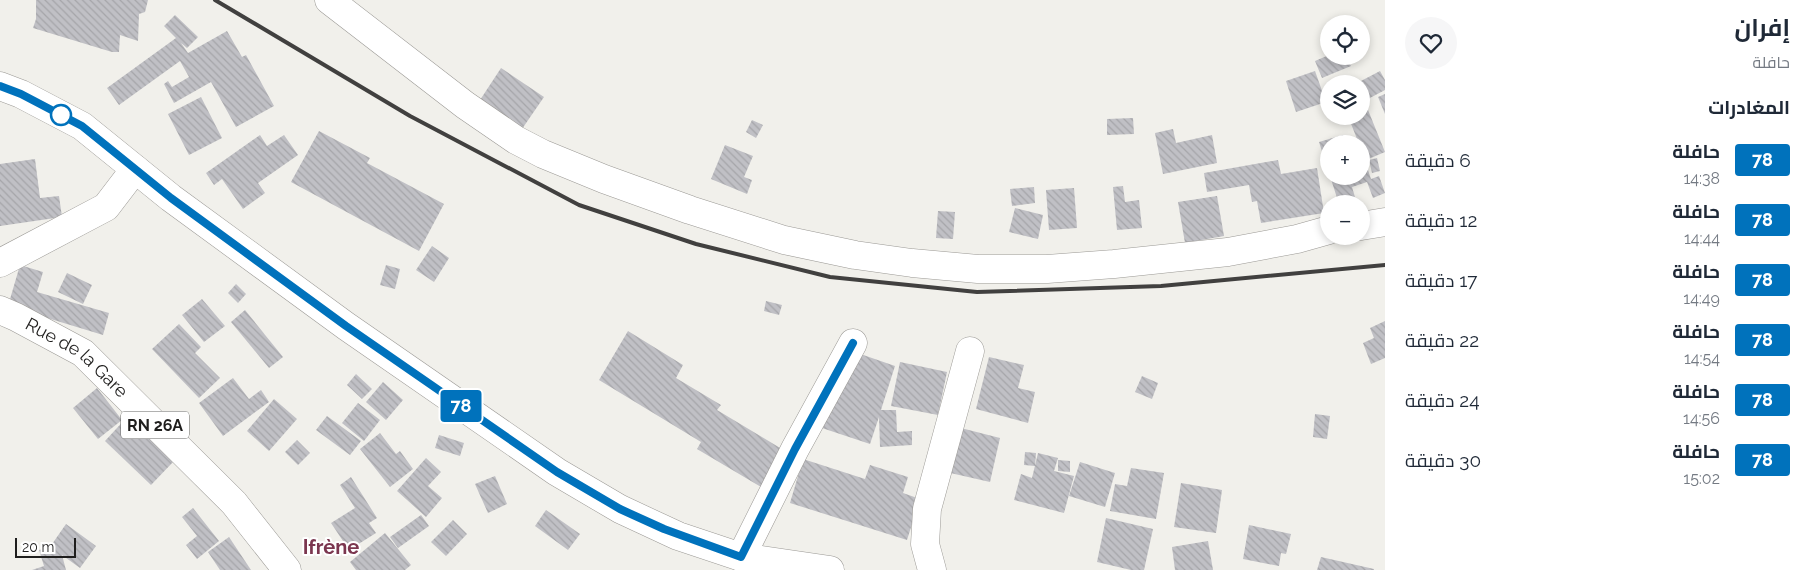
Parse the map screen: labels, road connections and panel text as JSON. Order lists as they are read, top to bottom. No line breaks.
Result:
{"streets":{"main road":["Rue de la Gare","RN 26A"]},"districts":["Ifrène"],"lines":["bus line 78"],"scale_bar":"20 m","page":{"heading":[["إفران","حافلة"],"المغادرات"],"on_map":"78","map_buttons":["+","−"],"list":[{"mark":"78","name":"حافلة","note":"14:38","value":"6 دقيقة"},{"mark":"78","name":"حافلة","note":"14:44","value":"12 دقيقة"},{"mark":"78","name":"حافلة","note":"14:49","value":"17 دقيقة"},{"mark":"78","name":"حافلة","note":"14:54","value":"22 دقيقة"},{"mark":"78","name":"حافلة","note":"14:56","value":"24 دقيقة"},{"mark":"78","name":"حافلة","note":"15:02","value":"30 دقيقة"}],"scale":"20 m"}}
